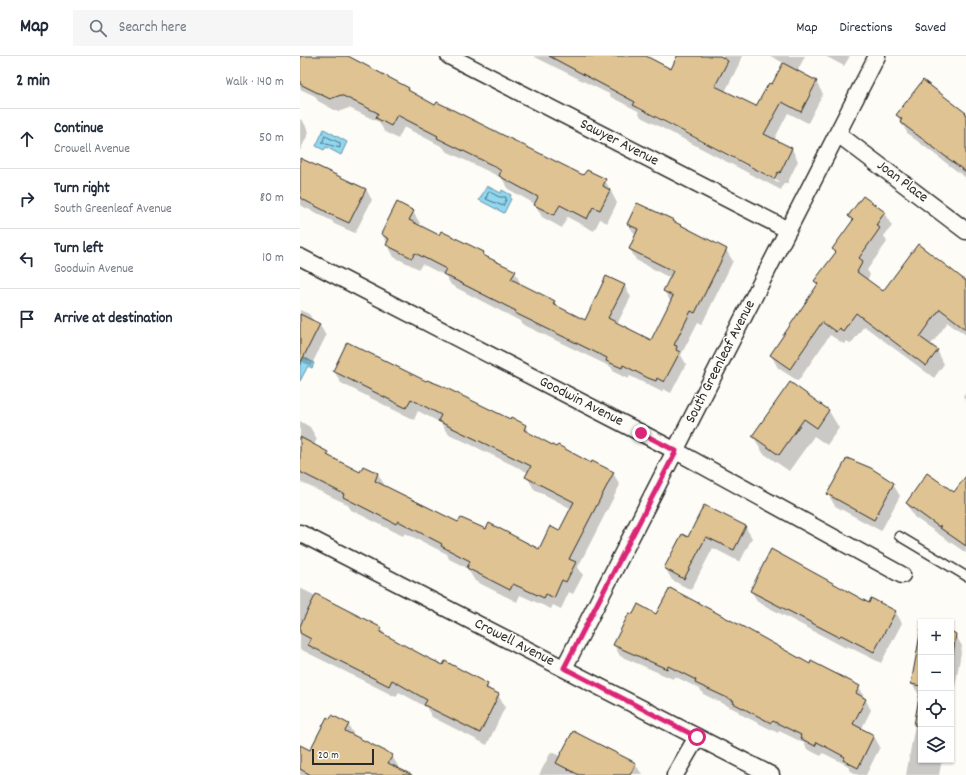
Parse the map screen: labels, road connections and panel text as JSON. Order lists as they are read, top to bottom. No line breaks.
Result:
{"streets":{"street":["Sawyer Avenue","Joan Place","South Greenleaf Avenue","Goodwin Avenue","Crowell Avenue"]},"crossings":[["Sawyer Avenue","South Greenleaf Avenue"],["Joan Place","South Greenleaf Avenue"],["South Greenleaf Avenue","Goodwin Avenue"],["South Greenleaf Avenue","Crowell Avenue"]],"scale_bar":"20 m","page":{"header":"Map","search":"Search here","nav":["Map","Directions","Saved"],"heading":["2 min","Walk · 140 m"],"list":[["Continue","Crowell Avenue","50 m"],["Turn right","South Greenleaf Avenue","80 m"],["Turn left","Goodwin Avenue","10 m"],"Arrive at destination"],"map_buttons":["+","−"],"scale":"20 m"}}
